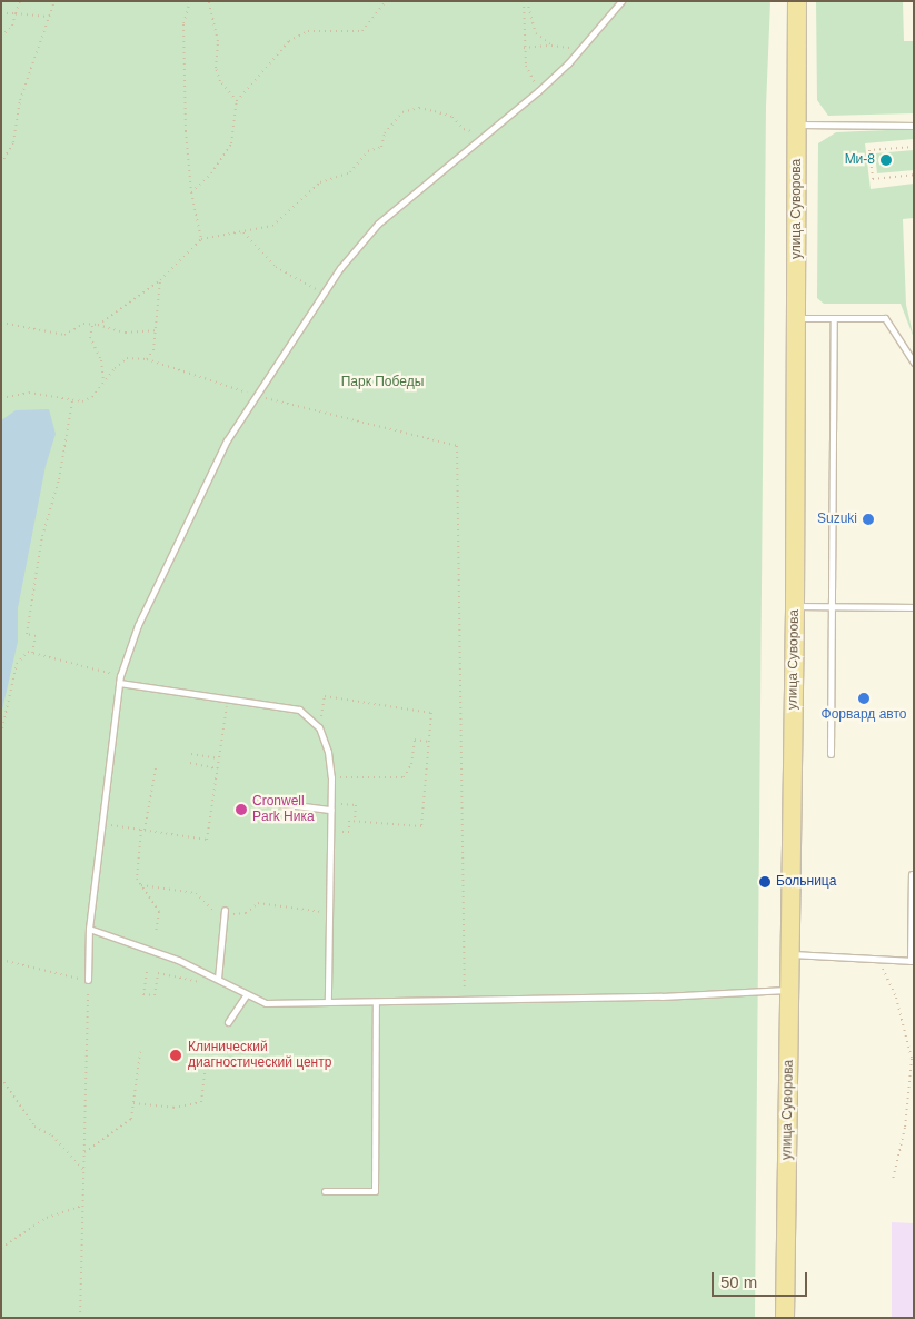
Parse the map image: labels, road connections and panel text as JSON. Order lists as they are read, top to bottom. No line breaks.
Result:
{"streets":{"main road":["улица Суворова"]},"parks":["Парк Победы"],"places":["Ми-8","Suzuki","Форвард авто","Cronwell Park Ника","Больница","Клинический диагностический центр"],"scale_bar":"50 m"}
